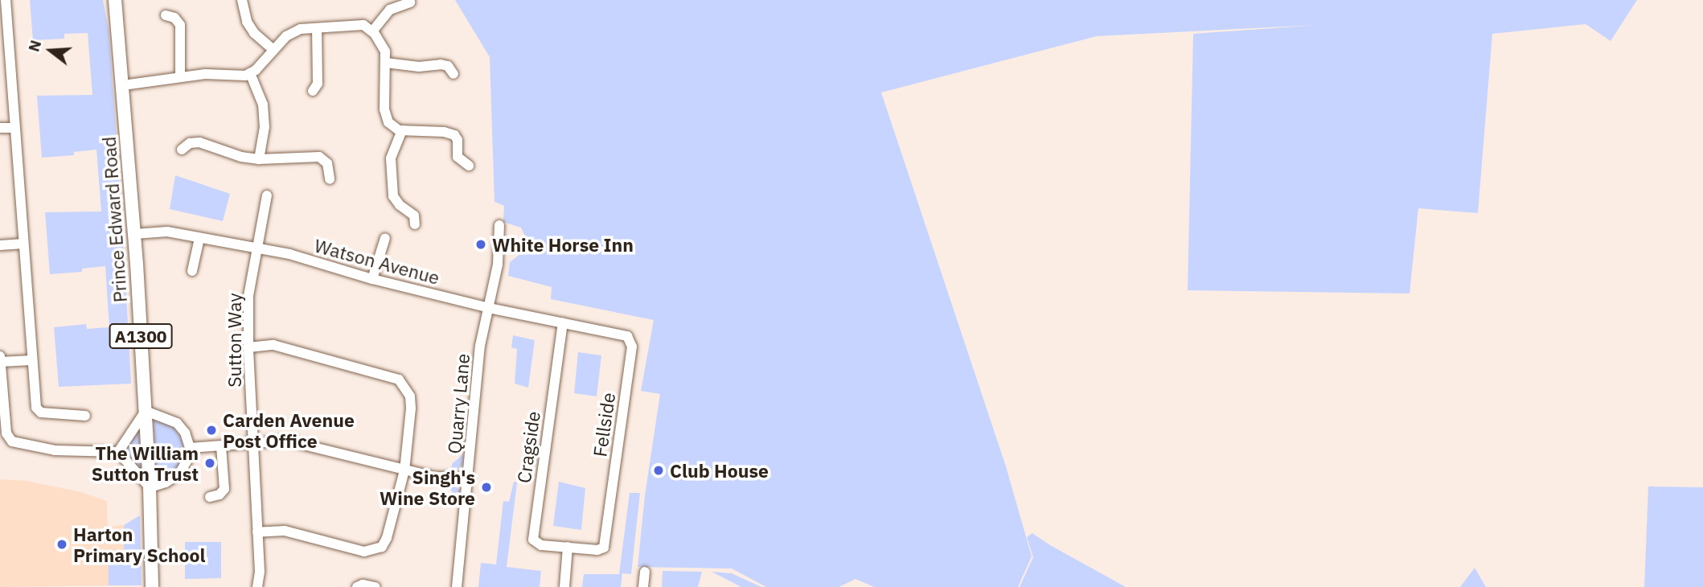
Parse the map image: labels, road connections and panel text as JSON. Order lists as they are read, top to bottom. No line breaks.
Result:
{"streets":{"main road":["Prince Edward Road","A1300"],"street":["Watson Avenue","Sutton Way","Quarry Lane","Fellside","Cragside"]},"crossings":[["Prince Edward Road","Watson Avenue"],["Prince Edward Road","A1300"],["Watson Avenue","Sutton Way"],["Watson Avenue","Quarry Lane"],["Watson Avenue","Fellside"],["Watson Avenue","Cragside"],["Fellside","Cragside"]],"places":["White Horse Inn","Carden Avenue Post Office","The William Sutton Trust","Club House","Singh's Wine Store","Harton Primary School"],"north":"left"}
